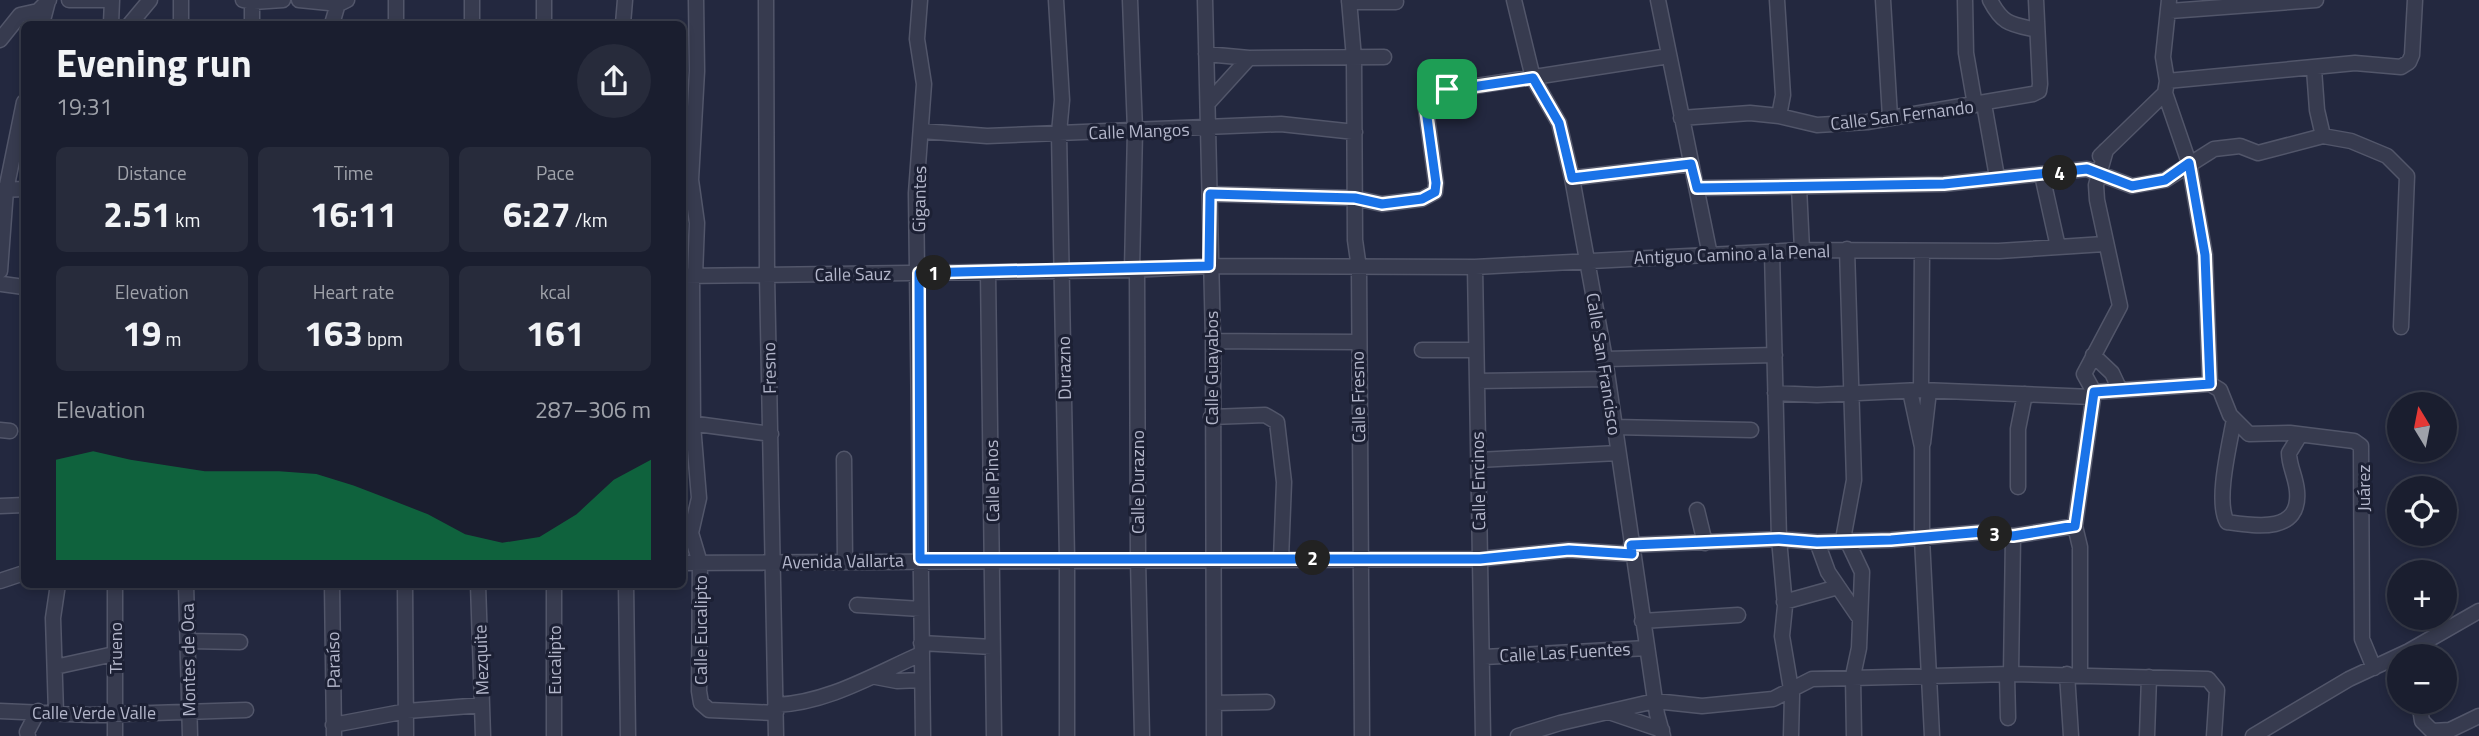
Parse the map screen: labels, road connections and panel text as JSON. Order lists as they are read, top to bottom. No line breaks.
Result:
{"streets":{"street":["Calle San Fernando","Calle Mangos","Gigantes","Antiguo Camino a la Penal","Calle Sauz","Calle San Francisco","Fresno","Durazno","Calle Guayabos","Calle Fresno","Calle Pinos","Calle Encinos","Calle Durazno","Juárez","Avenida Vallarta","Calle Eucalipto","Trueno","Calle Las Fuentes","Montes de Oca","Paraíso","Mezquite","Eucalipto","Calle Verde Valle"]},"crossings":[["Calle Mangos","Gigantes"],["Calle Mangos","Durazno"],["Calle Mangos","Calle Guayabos"],["Calle Mangos","Calle Fresno"],["Calle Mangos","Calle Durazno"],["Gigantes","Calle Sauz"],["Gigantes","Avenida Vallarta"],["Gigantes","Calle Eucalipto"],["Antiguo Camino a la Penal","Calle Sauz"],["Antiguo Camino a la Penal","Calle San Francisco"],["Antiguo Camino a la Penal","Calle Fresno"],["Antiguo Camino a la Penal","Calle Encinos"],["Calle Sauz","Fresno"],["Calle Sauz","Durazno"],["Calle Sauz","Calle Guayabos"],["Calle Sauz","Calle Fresno"],["Calle Sauz","Calle Pinos"],["Calle Sauz","Calle Durazno"],["Calle Sauz","Calle Eucalipto"],["Calle San Francisco","Avenida Vallarta"],["Calle San Francisco","Calle Las Fuentes"],["Fresno","Avenida Vallarta"],["Fresno","Calle Eucalipto"],["Durazno","Avenida Vallarta"],["Calle Guayabos","Avenida Vallarta"],["Calle Fresno","Avenida Vallarta"],["Calle Pinos","Avenida Vallarta"],["Calle Encinos","Avenida Vallarta"],["Calle Encinos","Calle Las Fuentes"],["Calle Durazno","Avenida Vallarta"],["Avenida Vallarta","Calle Eucalipto"],["Trueno","Calle Verde Valle"],["Montes de Oca","Calle Verde Valle"]],"north":"top","page":{"heading":["Evening run","19:31"],"stats":[["Distance","2.51 km"],["Time","16:11"],["Pace","6:27 /km"],["Elevation","19 m"],["Heart rate","163 bpm"],["kcal","161"]],"pins":["4","1","3","2"],"chart":["Elevation","287–306 m"],"map_buttons":["+","−"]}}
